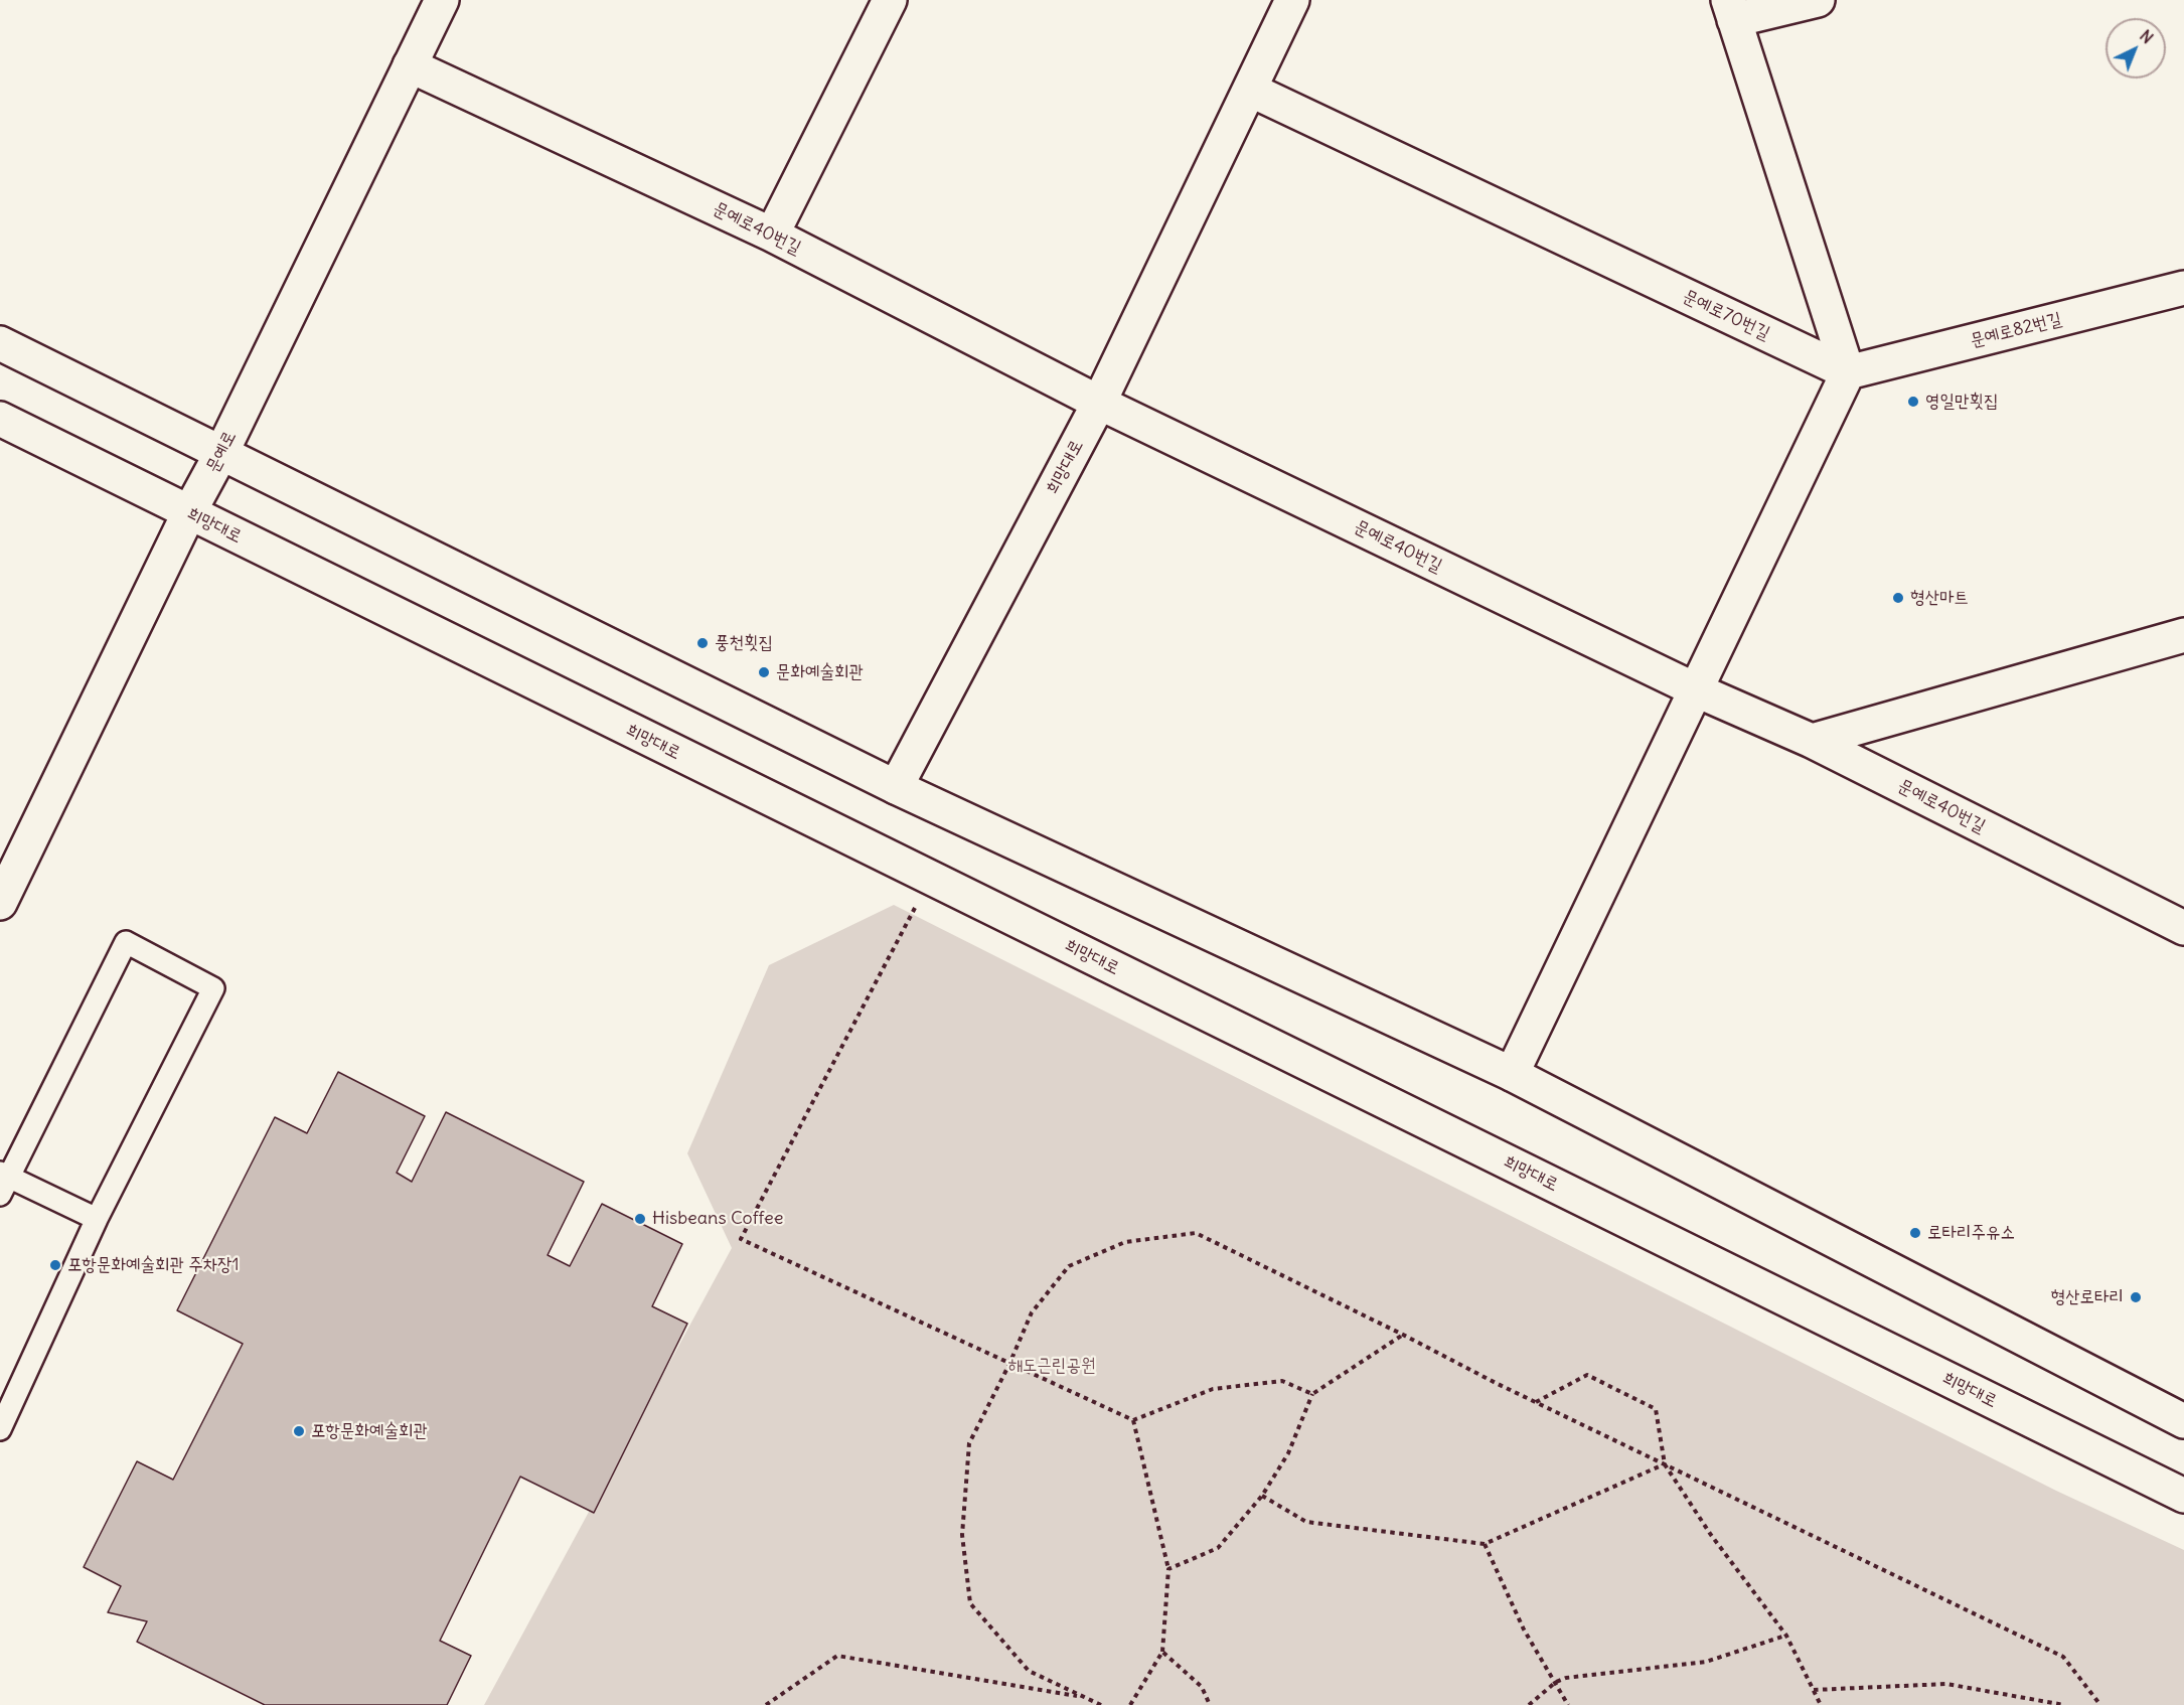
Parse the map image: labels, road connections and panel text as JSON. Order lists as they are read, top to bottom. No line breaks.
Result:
{"streets":{"street":["문예로40번길","문예로70번길","문예로82번길","문예로","희망대로"]},"crossings":[["문예로40번길","문예로"],["문예로40번길","희망대로"],["문예로70번길","문예로82번길"],["문예로","희망대로"]],"parks":["해도근린공원"],"places":["영일만횟집","형산마트","풍천횟집","문화예술회관","Hisbeans Coffee","로타리주유소","포항문화예술회관 주차장1","형산로타리","포항문화예술회관"],"north":"top right"}
